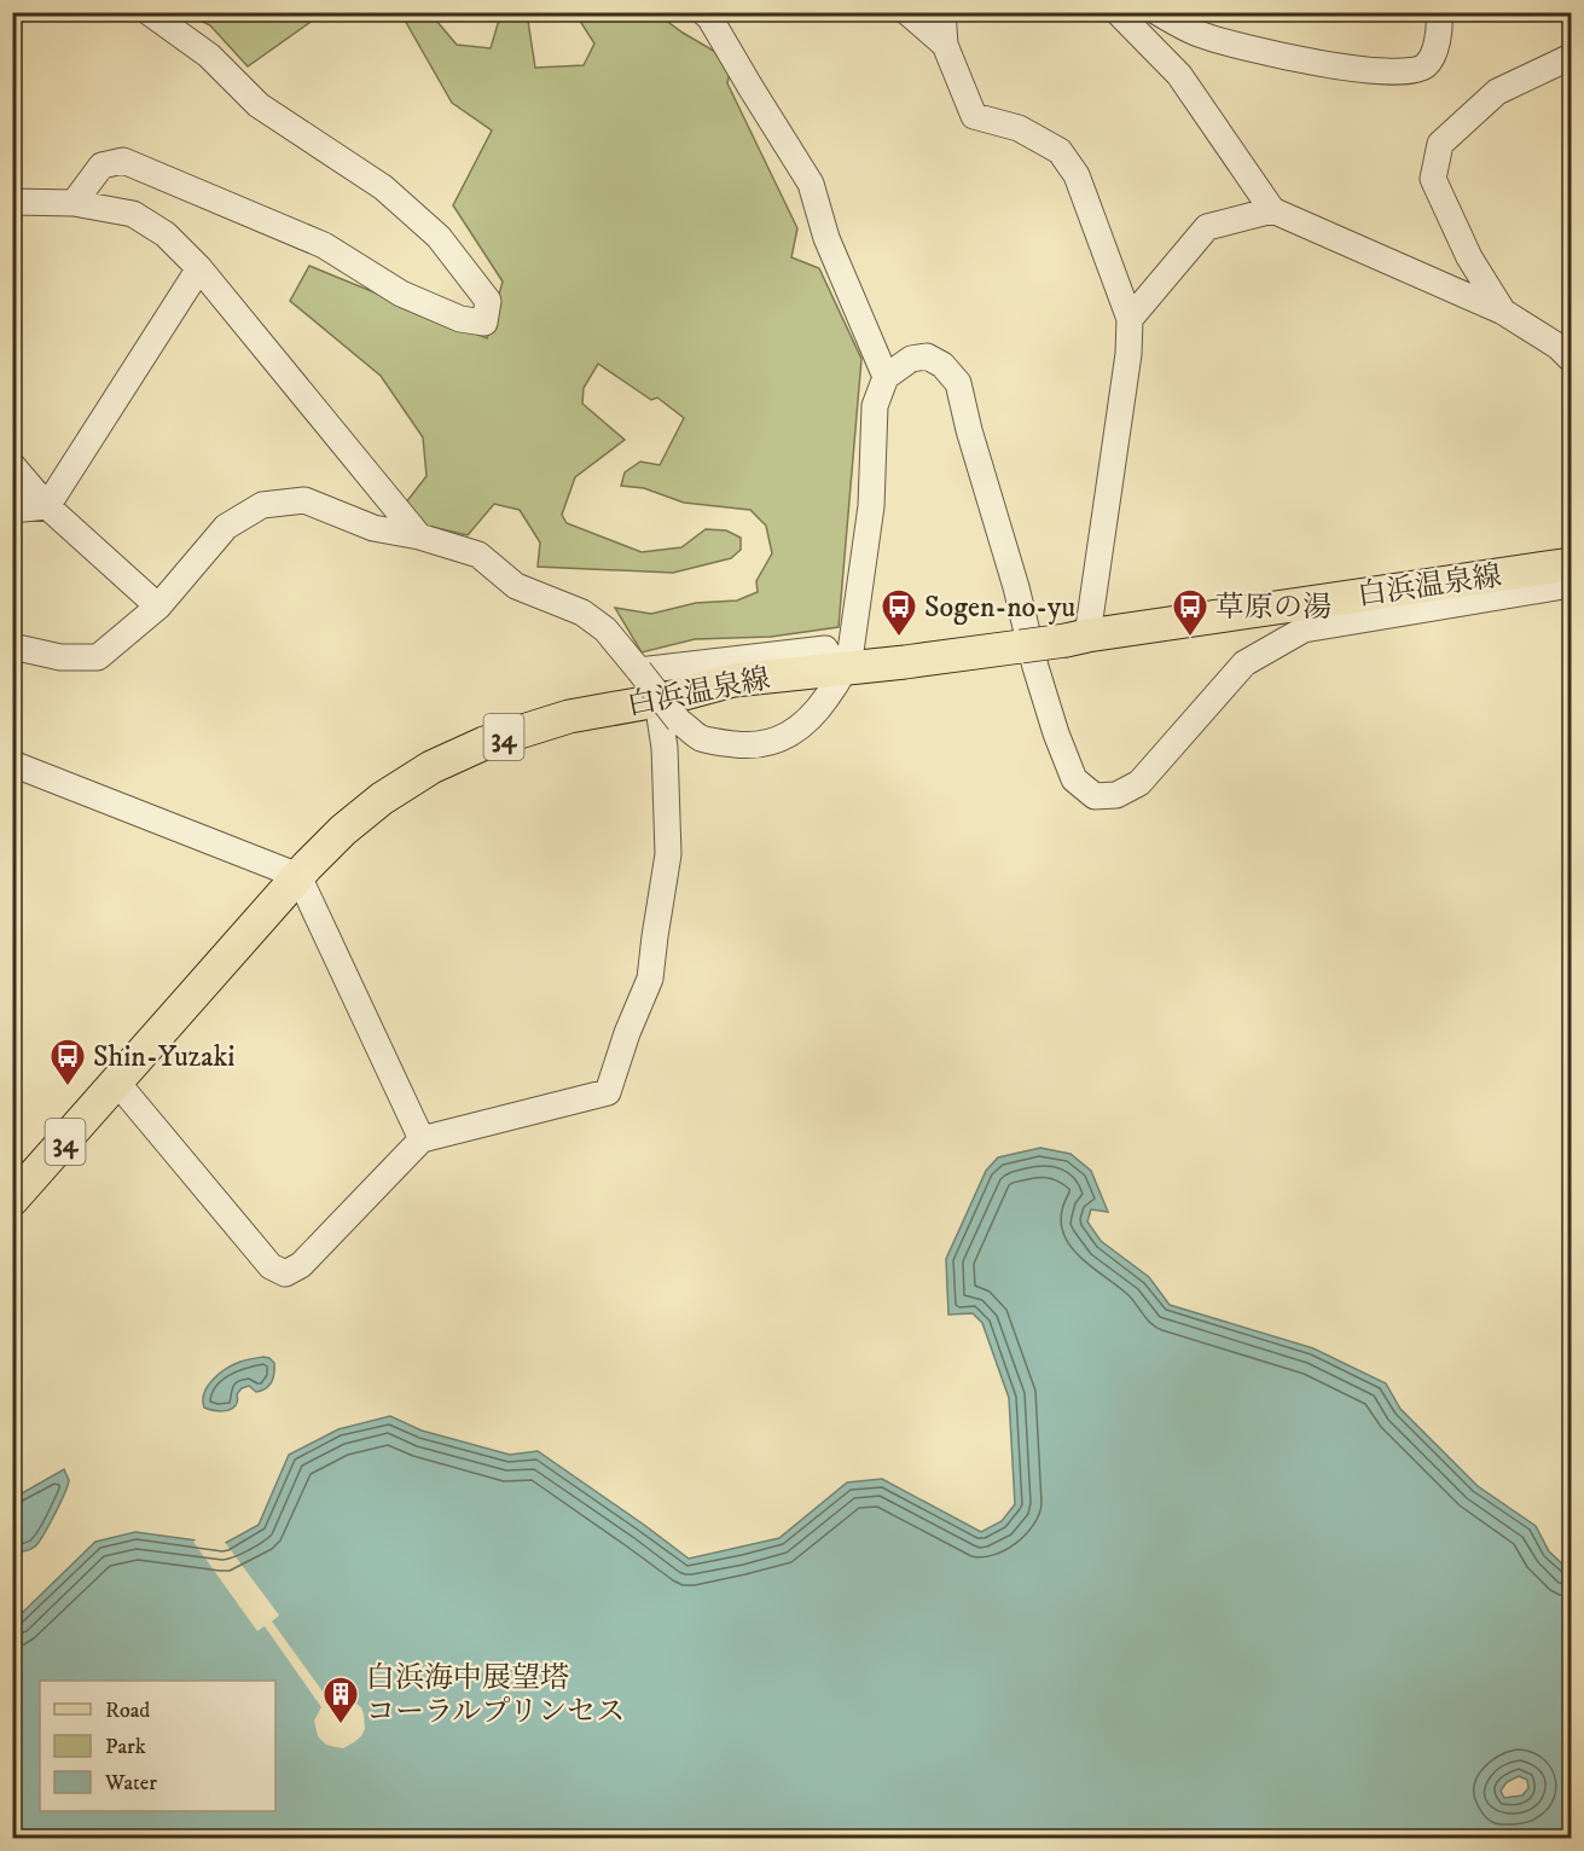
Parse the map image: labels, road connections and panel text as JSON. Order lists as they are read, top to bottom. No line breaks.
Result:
{"streets":{"main road":["白浜温泉線","34"]},"places":{"bus stop":["Sogen-no-yu","草原の湯","Shin-Yuzaki"],"building":["白浜海中展望塔 コーラルプリンセス"]},"legend":["Road","Park","Water"]}
